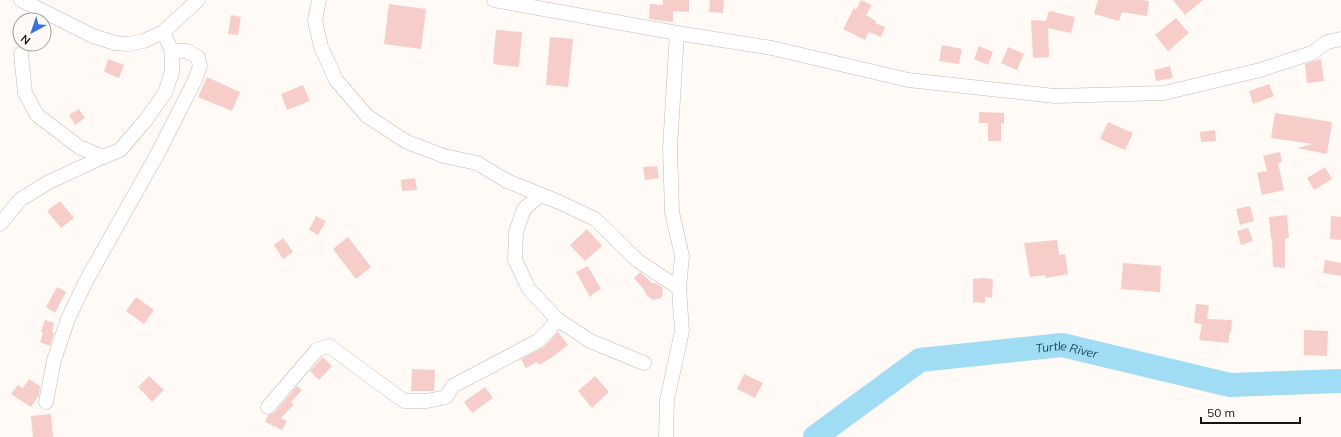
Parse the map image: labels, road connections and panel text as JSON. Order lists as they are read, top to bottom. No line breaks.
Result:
{"water":["Turtle River"],"scale_bar":"50 m","north":"bottom left"}
